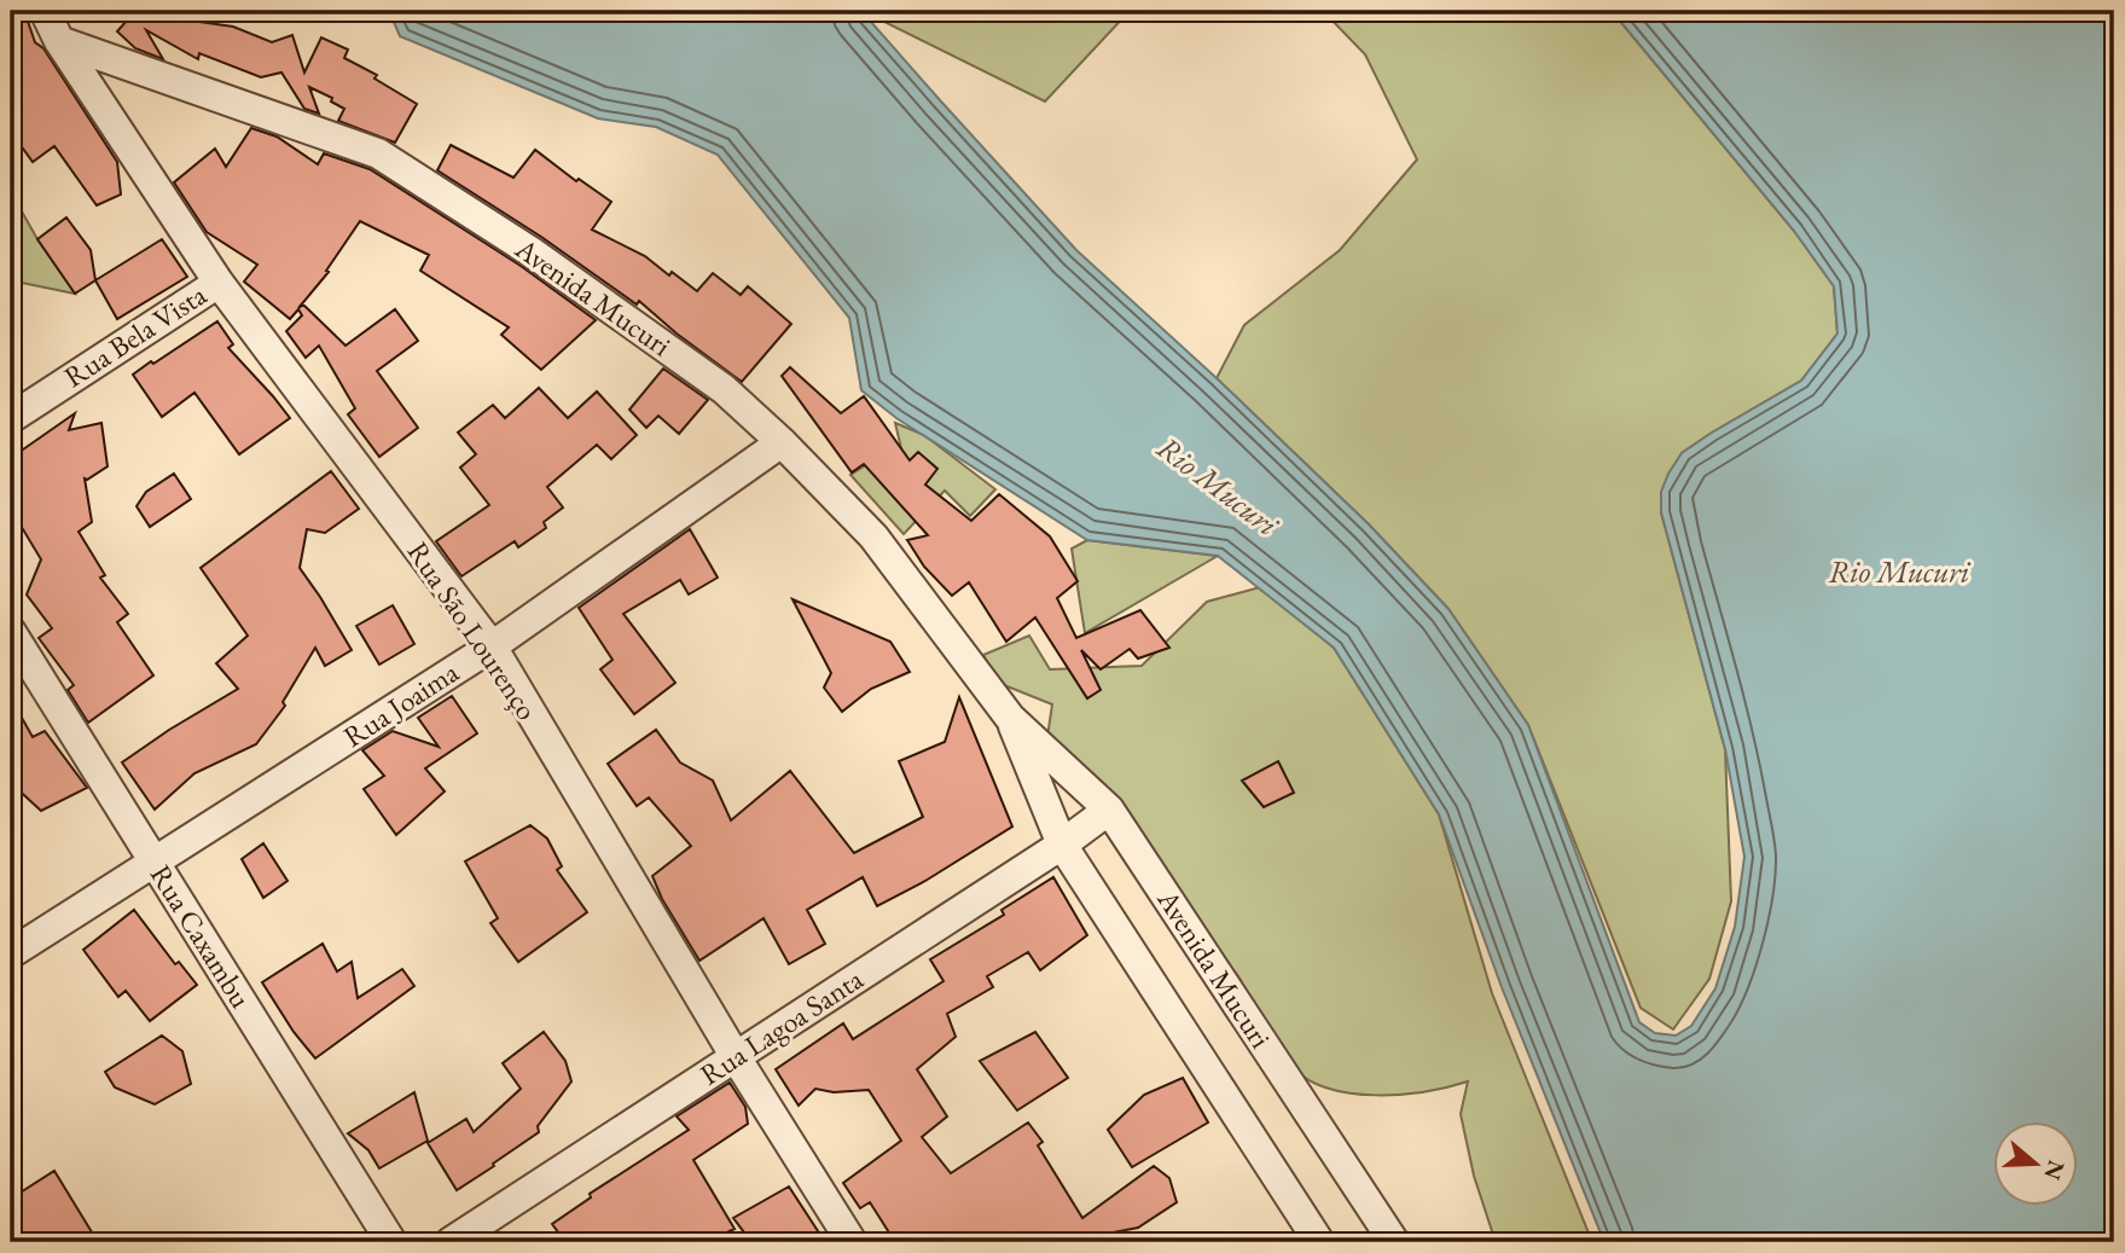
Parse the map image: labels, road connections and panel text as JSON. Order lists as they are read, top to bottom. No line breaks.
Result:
{"streets":{"street":["Avenida Mucuri","Rua Bela Vista","Rua São Lourenço","Rua Joaima","Rua Caxambu","Rua Lagoa Santa"]},"crossings":[["Avenida Mucuri","Rua São Lourenço"],["Avenida Mucuri","Rua Joaima"],["Avenida Mucuri","Rua Lagoa Santa"],["Rua Bela Vista","Rua São Lourenço"],["Rua São Lourenço","Rua Joaima"],["Rua São Lourenço","Rua Lagoa Santa"],["Rua Joaima","Rua Caxambu"]],"water":["Rio Mucuri"],"north":"right"}
